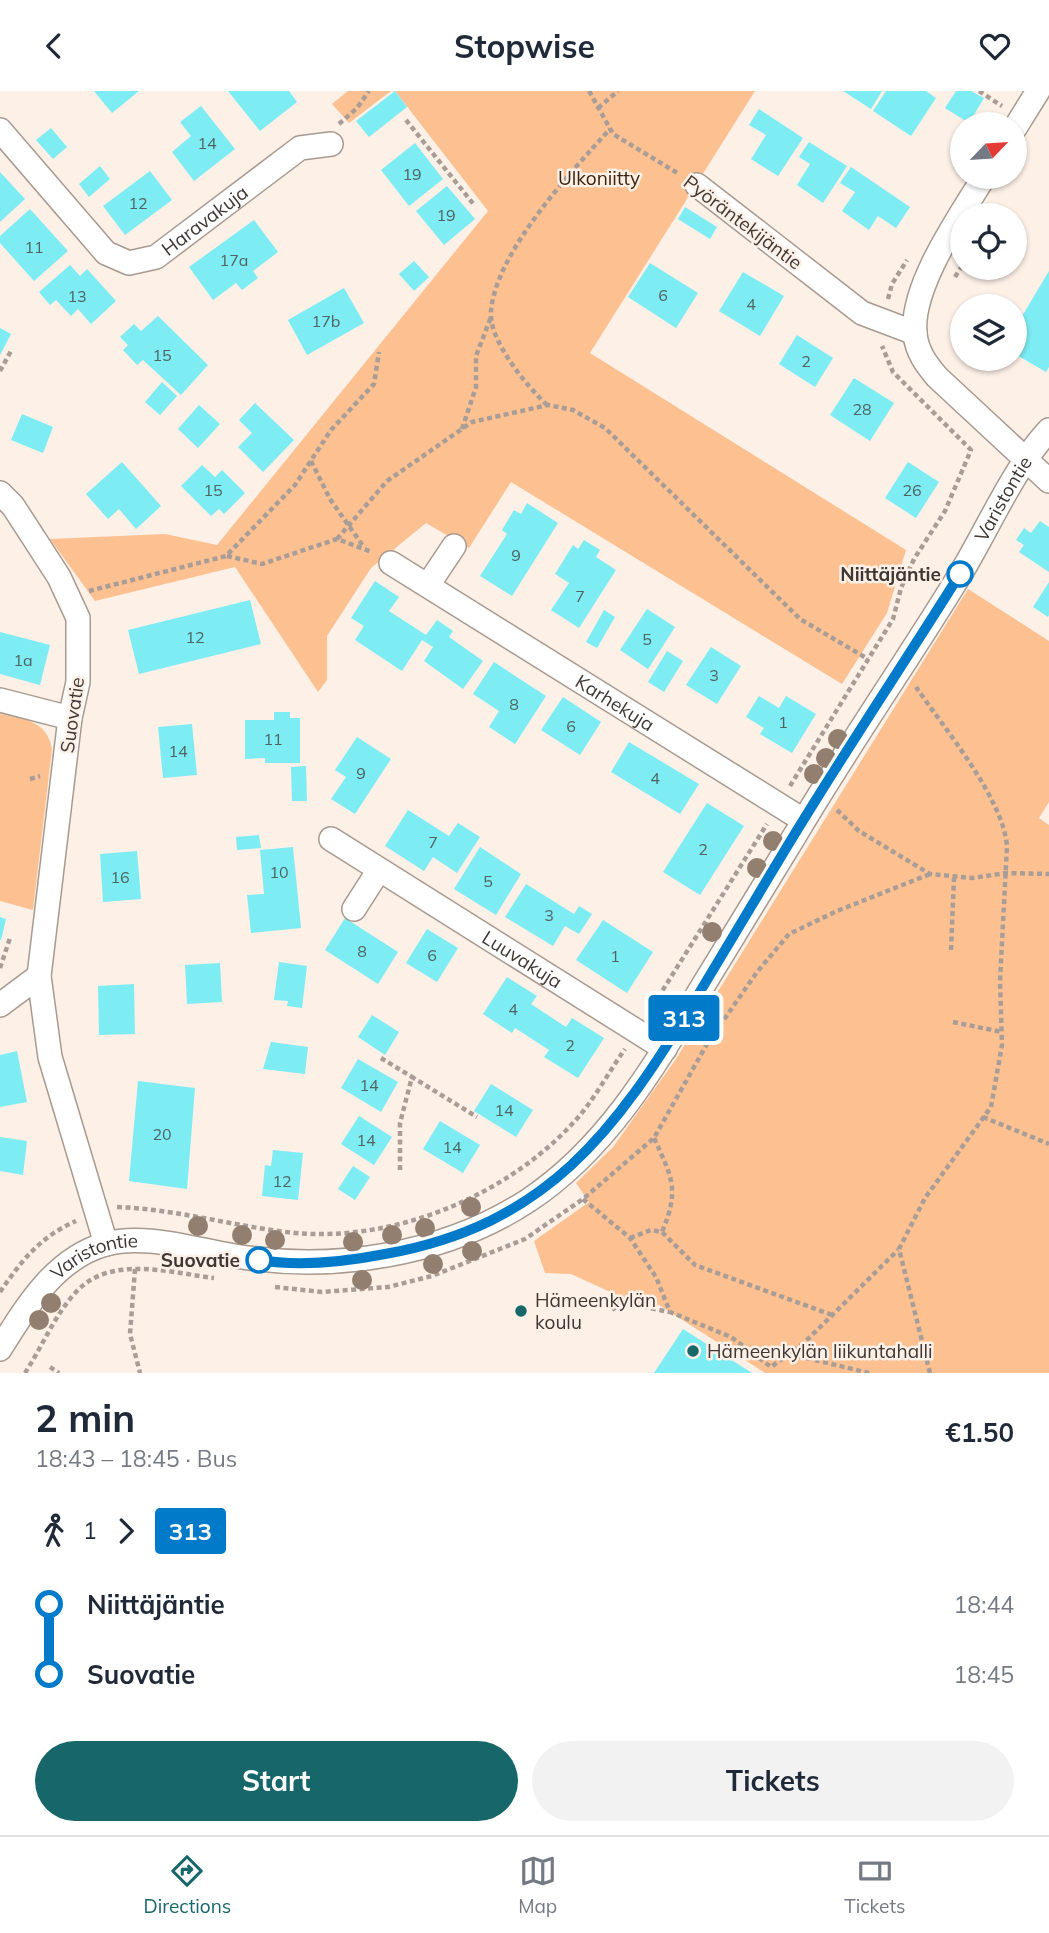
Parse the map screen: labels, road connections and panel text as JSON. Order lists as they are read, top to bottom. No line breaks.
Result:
{"streets":{"street":["Haravakuja","Pyöräntekijäntie","Varistontie","Karhekuja","Suovatie","Luuvakuja"]},"crossings":[["Pyöräntekijäntie","Varistontie"],["Varistontie","Karhekuja"],["Varistontie","Suovatie"],["Varistontie","Luuvakuja"]],"parks":["Ulkoniitty"],"places":["Niittäjäntie","Suovatie","Hämeenkylän koulu","Hämeenkylän liikuntahalli"],"lines":["bus line 313"],"house_numbers":["14","19","12","19","11","17a","6","13","4","17b","15","2","28","15","26","9","7","12","5","1a","3","8","1","6","11","14","9","4","7","2","10","16","5","3","8","6","1","4","2","14","14","20","14","14","12"],"north":"top right","page":{"header":"Stopwise","on_map":"313","heading":["2 min","18:43 – 18:45 · Bus","€1.50"],"legs":["1","313"],"list":[{"name":"Niittäjäntie","value":"18:44"},{"name":"Suovatie","value":"18:45"}],"buttons":["Start","Tickets"],"tabs":["Directions","Map","Tickets"]}}
